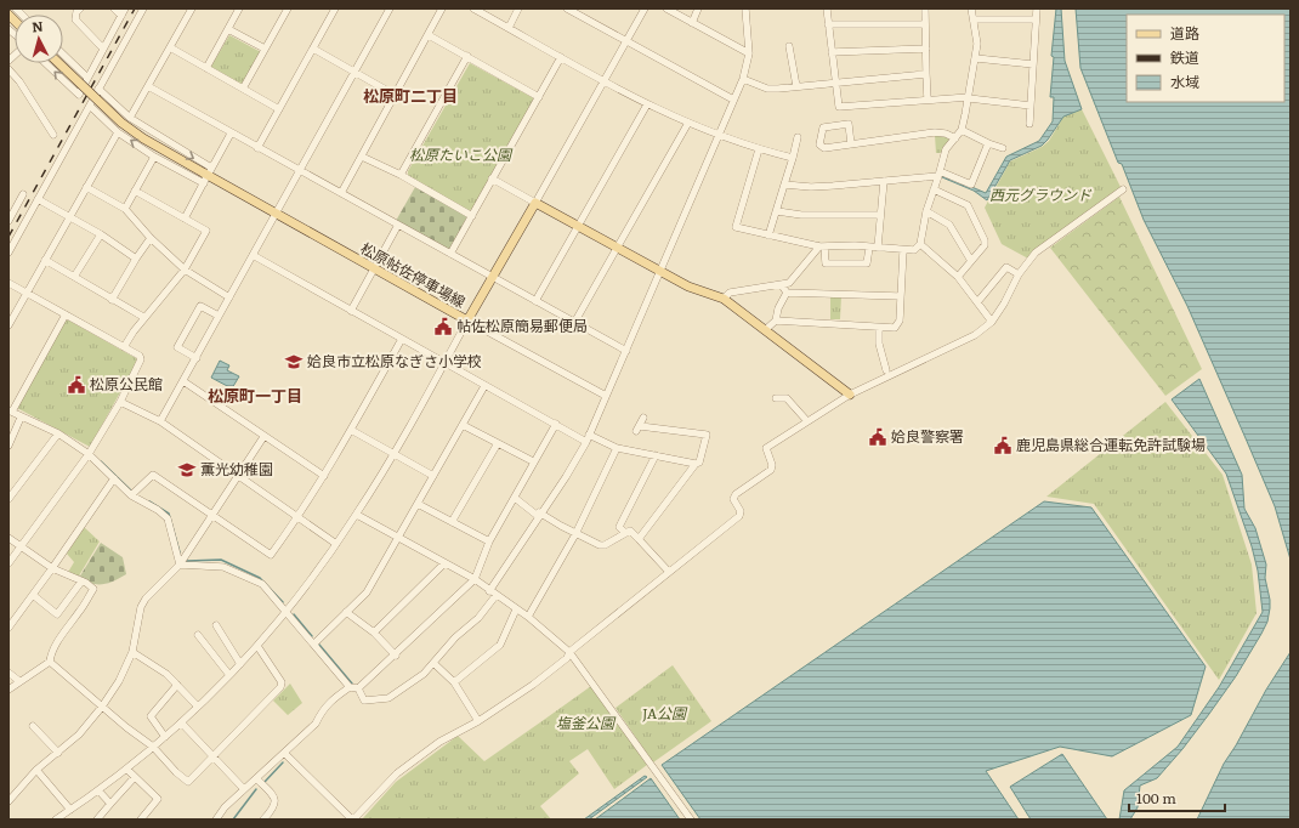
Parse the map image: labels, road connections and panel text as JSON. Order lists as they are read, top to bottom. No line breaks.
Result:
{"streets":{"main road":["松原帖佐停車場線"]},"districts":["松原町二丁目","松原町一丁目"],"parks":["松原たいこ公園","西元グラウンド","JA公園","塩釜公園"],"places":{"public building":["帖佐松原簡易郵便局","松原公民館","姶良警察署","鹿児島県総合運転免許試験場"],"school or university":["姶良市立松原なぎさ小学校","薫光幼稚園"]},"legend":["道路","鉄道","水域"],"scale_bar":"100 m","north":"top"}
